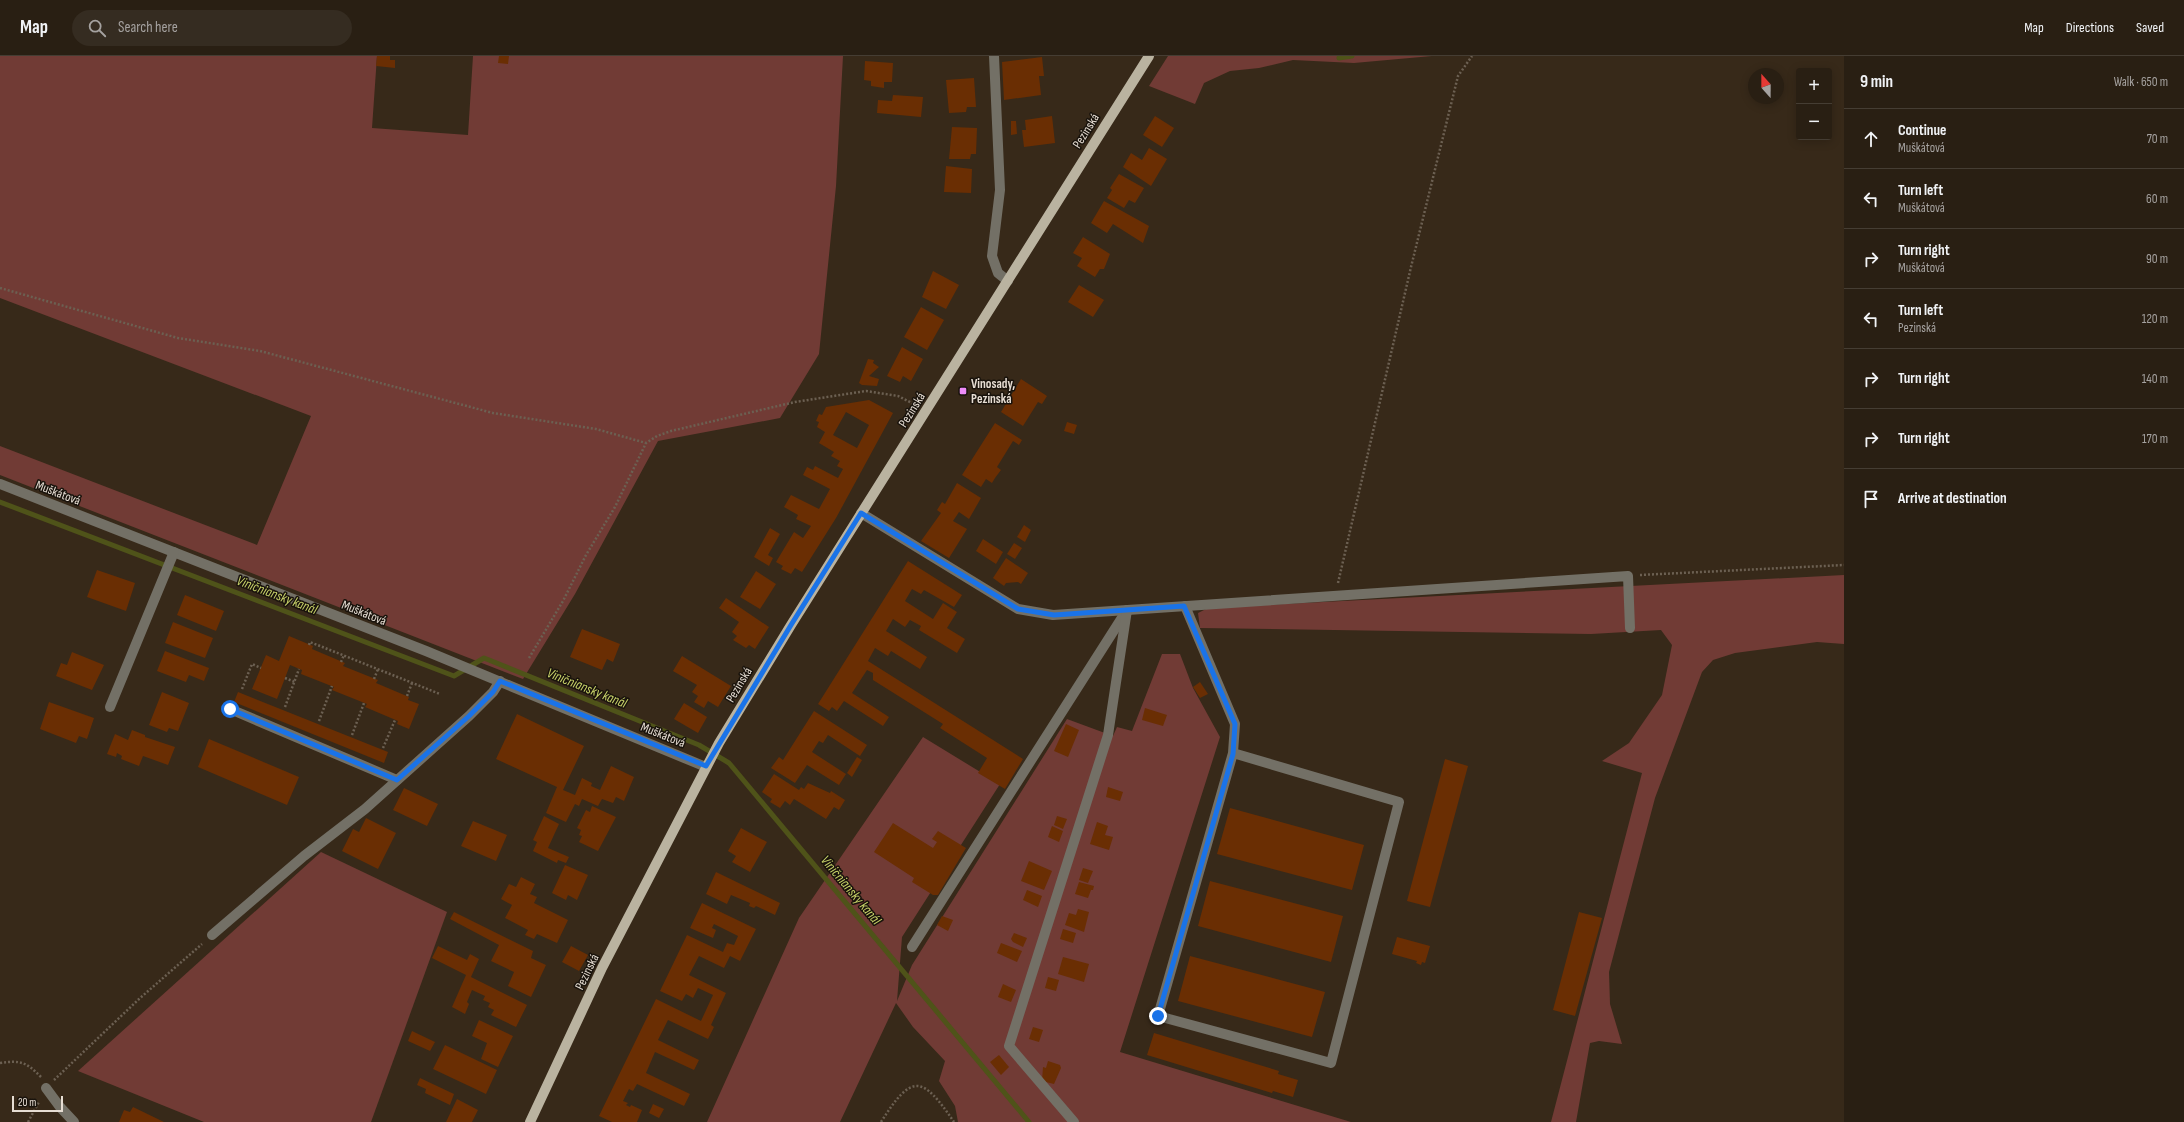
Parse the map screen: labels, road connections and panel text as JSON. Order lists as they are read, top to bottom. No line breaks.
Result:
{"streets":{"main road":["Pezinská"],"street":["Muškátová"]},"crossings":[["Pezinská","Muškátová"]],"water":["Viničniansky kanál"],"places":{"transit":["Vinosady, Pezinská"]},"scale_bar":"20 m","north":"top","page":{"header":"Map","search":"Search here","nav":["Map","Directions","Saved"],"heading":["9 min","Walk · 650 m"],"map_buttons":["+","−"],"list":[["Continue","Muškátová","70 m"],["Turn left","Muškátová","60 m"],["Turn right","Muškátová","90 m"],["Turn left","Pezinská","120 m"],["Turn right","140 m"],["Turn right","170 m"],"Arrive at destination"],"scale":"20 m"}}
